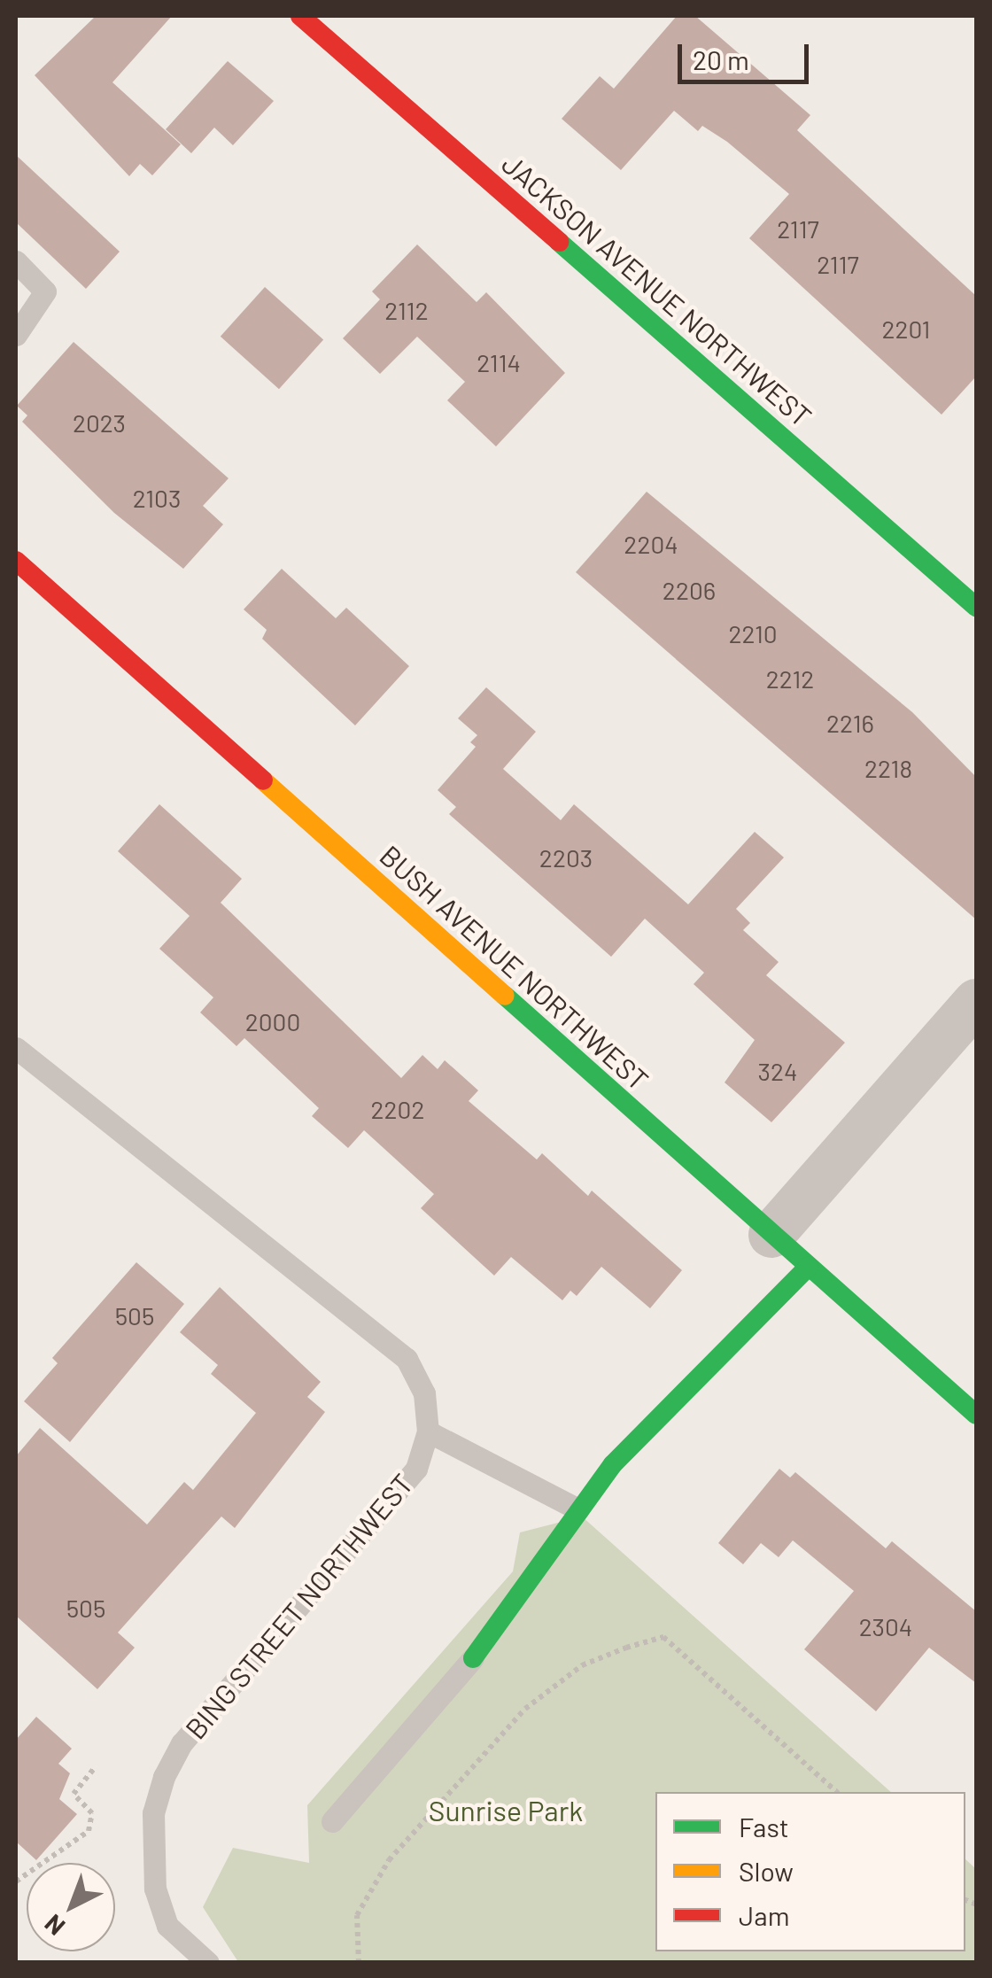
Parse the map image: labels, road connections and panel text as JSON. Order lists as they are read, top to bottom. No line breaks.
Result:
{"streets":{"street":["JACKSON AVENUE NORTHWEST","BUSH AVENUE NORTHWEST"],"lane":["BING STREET NORTHWEST"]},"parks":["Sunrise Park"],"house_numbers":["2117","2117","2112","2201","2114","2023","2103","2204","2206","2210","2212","2216","2218","2203","2000","324","2202","505","505","2304"],"legend":["Fast","Slow","Jam"],"scale_bar":"20 m","north":"bottom left"}
